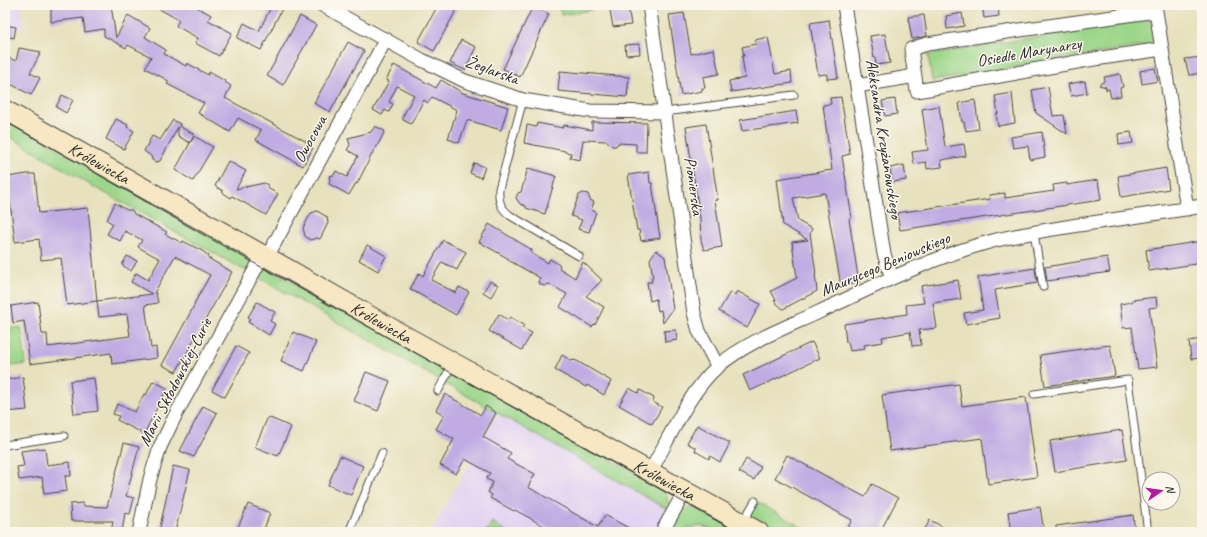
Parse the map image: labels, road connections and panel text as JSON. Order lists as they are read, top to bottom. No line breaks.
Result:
{"streets":{"main road":["Królewiecka"],"street":["Osiedle Marynarzy","Żeglarska","Owocowa","Aleksandra Krzyżanowskiego","Pionierska","Maurycego Beniowskiego","Marii Skłodowskiej-Curie"]},"crossings":[["Osiedle Marynarzy","Maurycego Beniowskiego"],["Żeglarska","Owocowa"],["Żeglarska","Pionierska"],["Owocowa","Królewiecka"],["Owocowa","Marii Skłodowskiej-Curie"],["Aleksandra Krzyżanowskiego","Maurycego Beniowskiego"],["Królewiecka","Maurycego Beniowskiego"],["Królewiecka","Marii Skłodowskiej-Curie"],["Pionierska","Maurycego Beniowskiego"]],"north":"right"}
